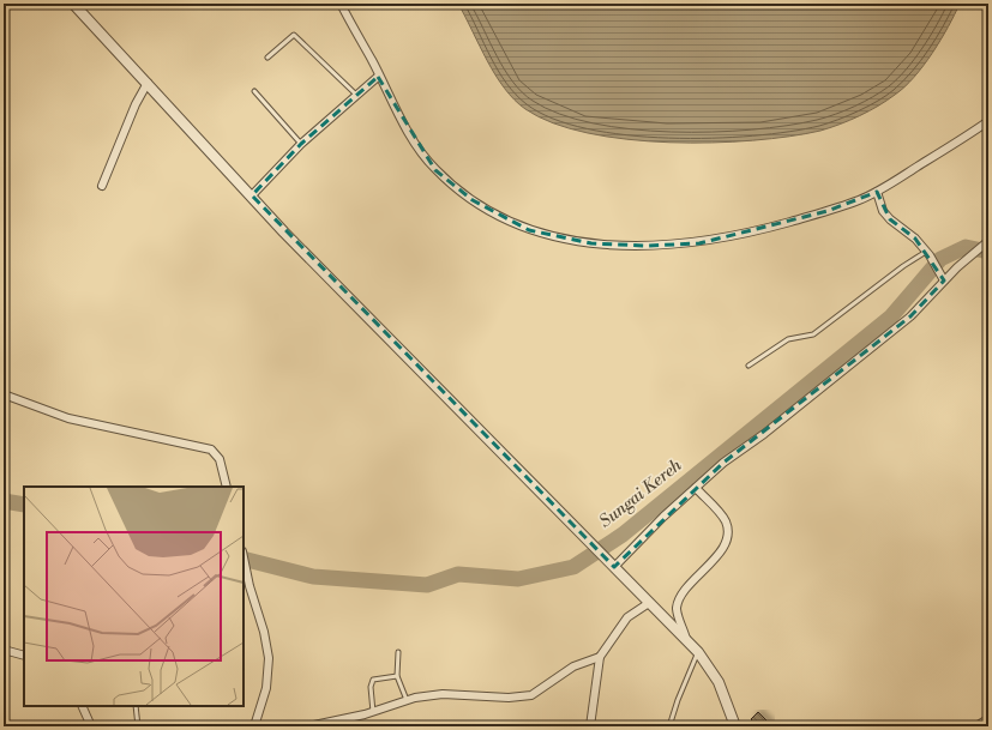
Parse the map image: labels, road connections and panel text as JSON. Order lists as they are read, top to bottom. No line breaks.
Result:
{"water":["Sungai Kereh"]}
